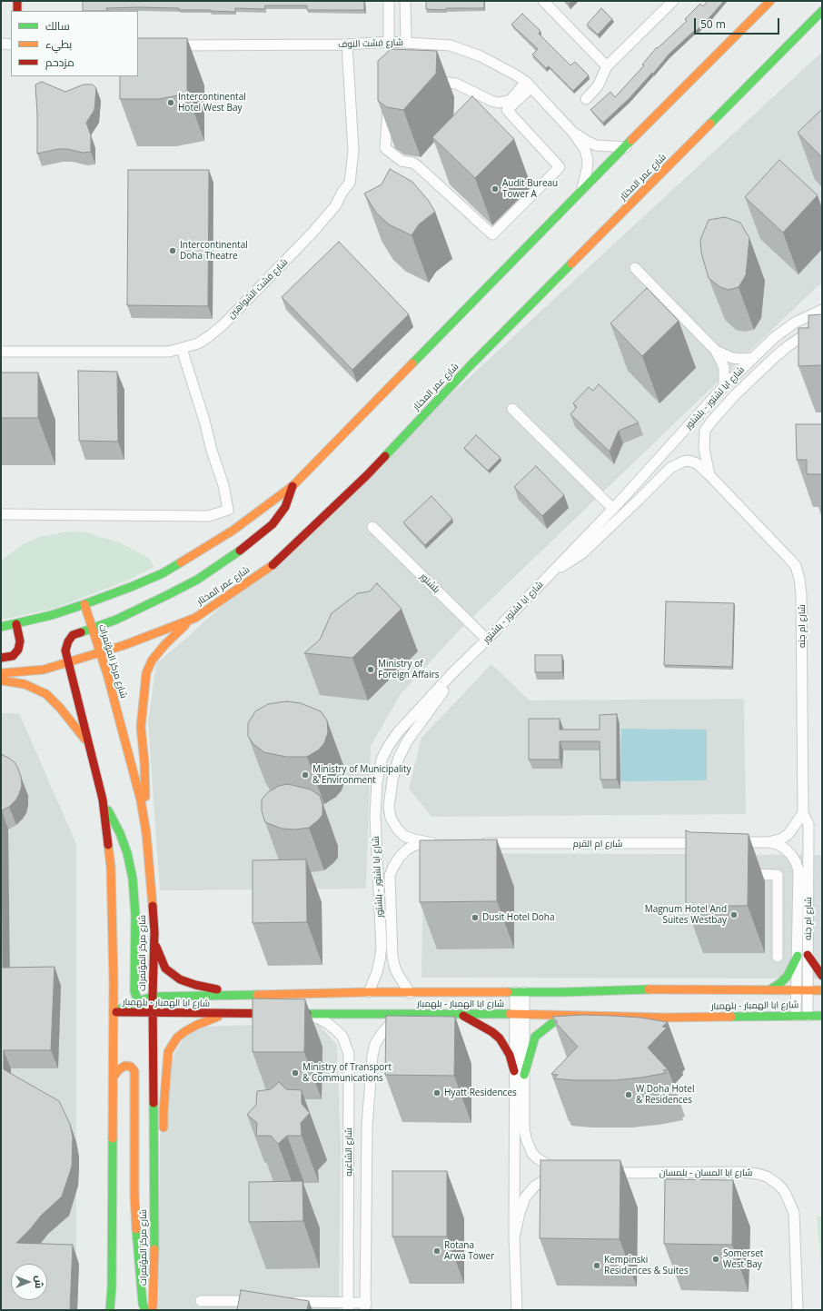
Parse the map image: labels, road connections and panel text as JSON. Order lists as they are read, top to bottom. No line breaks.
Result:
{"streets":{"street":["شارع فشت النوف","شارع عمر المختار","شارع فشت الشواهين","شارع ابا لشتور - بلشتور","بلشتور","شارع ام جنه","شارع مركز المؤتمرات","شارع ام القرم","شارع ابا الهمبار - بلهمبار","شارع الشاغيه","شارع ابا المسان - بلمسان"]},"crossings":[["شارع فشت النوف","شارع فشت الشواهين"],["شارع عمر المختار","شارع مركز المؤتمرات"],["شارع ابا لشتور - بلشتور","بلشتور"],["شارع ابا لشتور - بلشتور","شارع ام جنه"],["شارع ابا لشتور - بلشتور","شارع ابا الهمبار - بلهمبار"],["شارع ام جنه","شارع ابا الهمبار - بلهمبار"],["شارع مركز المؤتمرات","شارع ابا الهمبار - بلهمبار"],["شارع ابا الهمبار - بلهمبار","شارع الشاغيه"]],"places":["Intercontinental Hotel West Bay","Audit Bureau Tower A","Intercontinental Doha Theatre","Ministry of Foreign Affairs","Ministry of Municipality & Environment","Magnum Hotel And Suites Westbay","Dusit Hotel Doha","Ministry of Transport & Communications","Hyatt Residences","W Doha Hotel & Residences","Rotana Arwa Tower","Somerset West Bay","Kempinski Residences & Suites"],"legend":["سالك","بطيء","مزدحم"],"scale_bar":"50 m","north":"right"}
